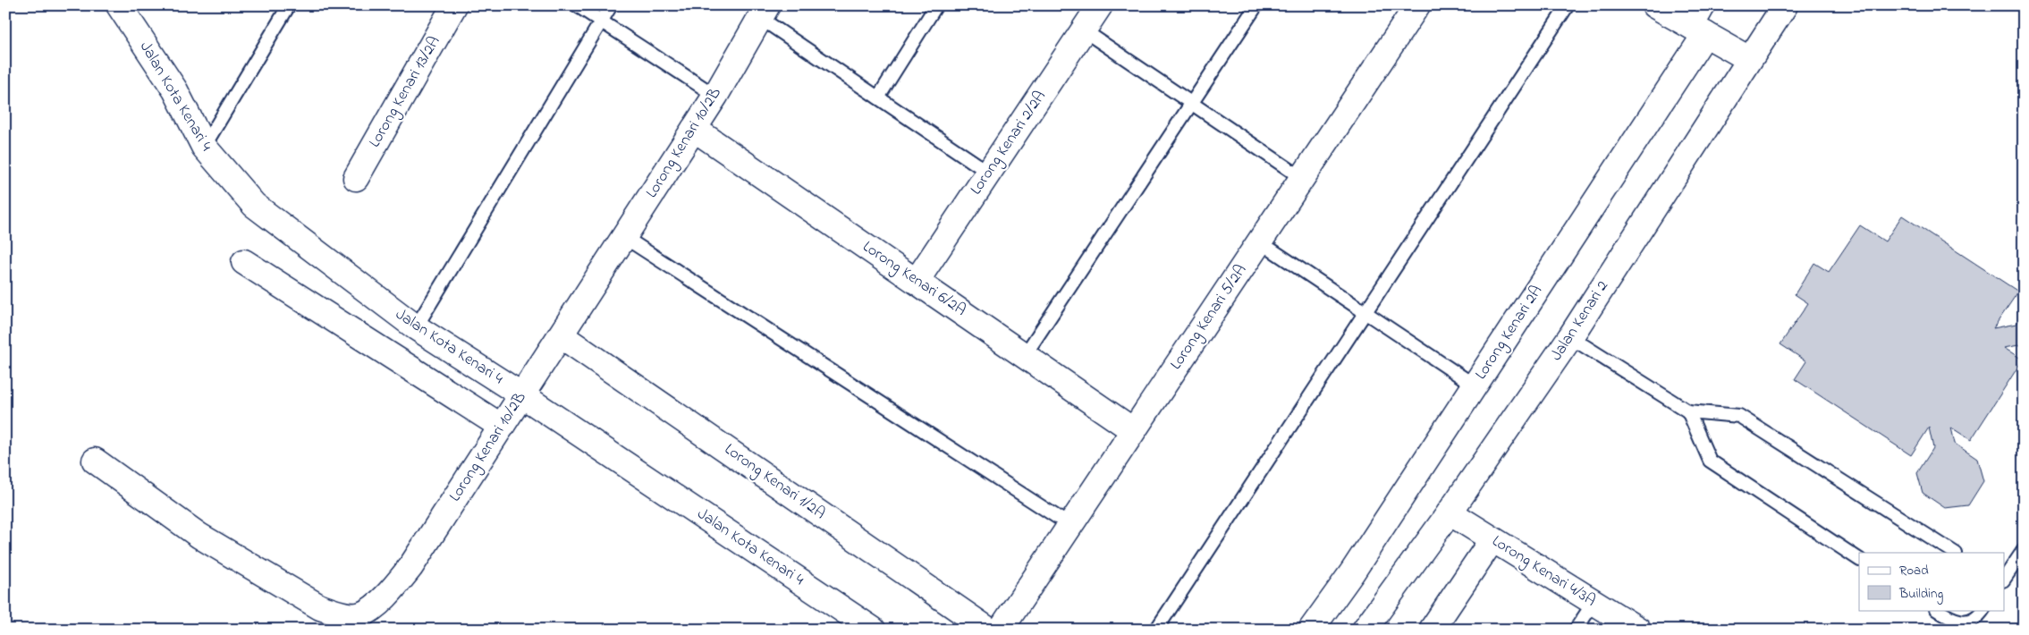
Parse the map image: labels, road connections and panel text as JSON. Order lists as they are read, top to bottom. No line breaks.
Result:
{"streets":{"street":["Lorong Kenari 13/2A","Jalan Kota Kenari 4","Lorong Kenari 10/2B","Lorong Kenari 2/2A","Lorong Kenari 6/2A","Lorong Kenari 5/2A","Jalan Kenari 2","Lorong Kenari 2A","Lorong Kenari 1/2A","Lorong Kenari 4/3A"]},"crossings":[["Jalan Kota Kenari 4","Lorong Kenari 10/2B"],["Lorong Kenari 10/2B","Lorong Kenari 6/2A"],["Lorong Kenari 10/2B","Lorong Kenari 1/2A"],["Lorong Kenari 2/2A","Lorong Kenari 6/2A"],["Lorong Kenari 6/2A","Lorong Kenari 5/2A"],["Jalan Kenari 2","Lorong Kenari 4/3A"]],"legend":["Road","Building"]}
